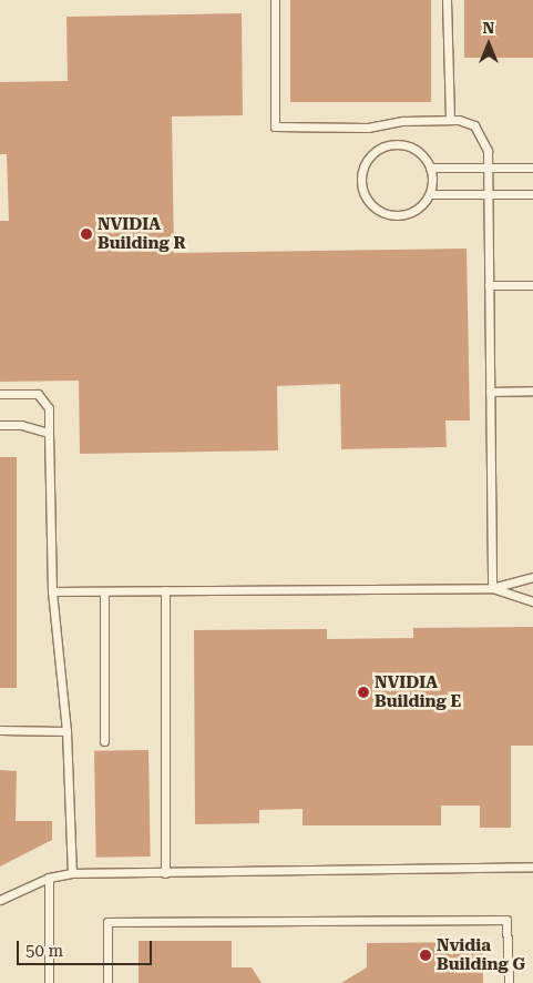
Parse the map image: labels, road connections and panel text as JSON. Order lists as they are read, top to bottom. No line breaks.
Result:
{"places":["NVIDIA Building R","NVIDIA Building E","Nvidia Building G"],"scale_bar":"50 m","north":"top"}
